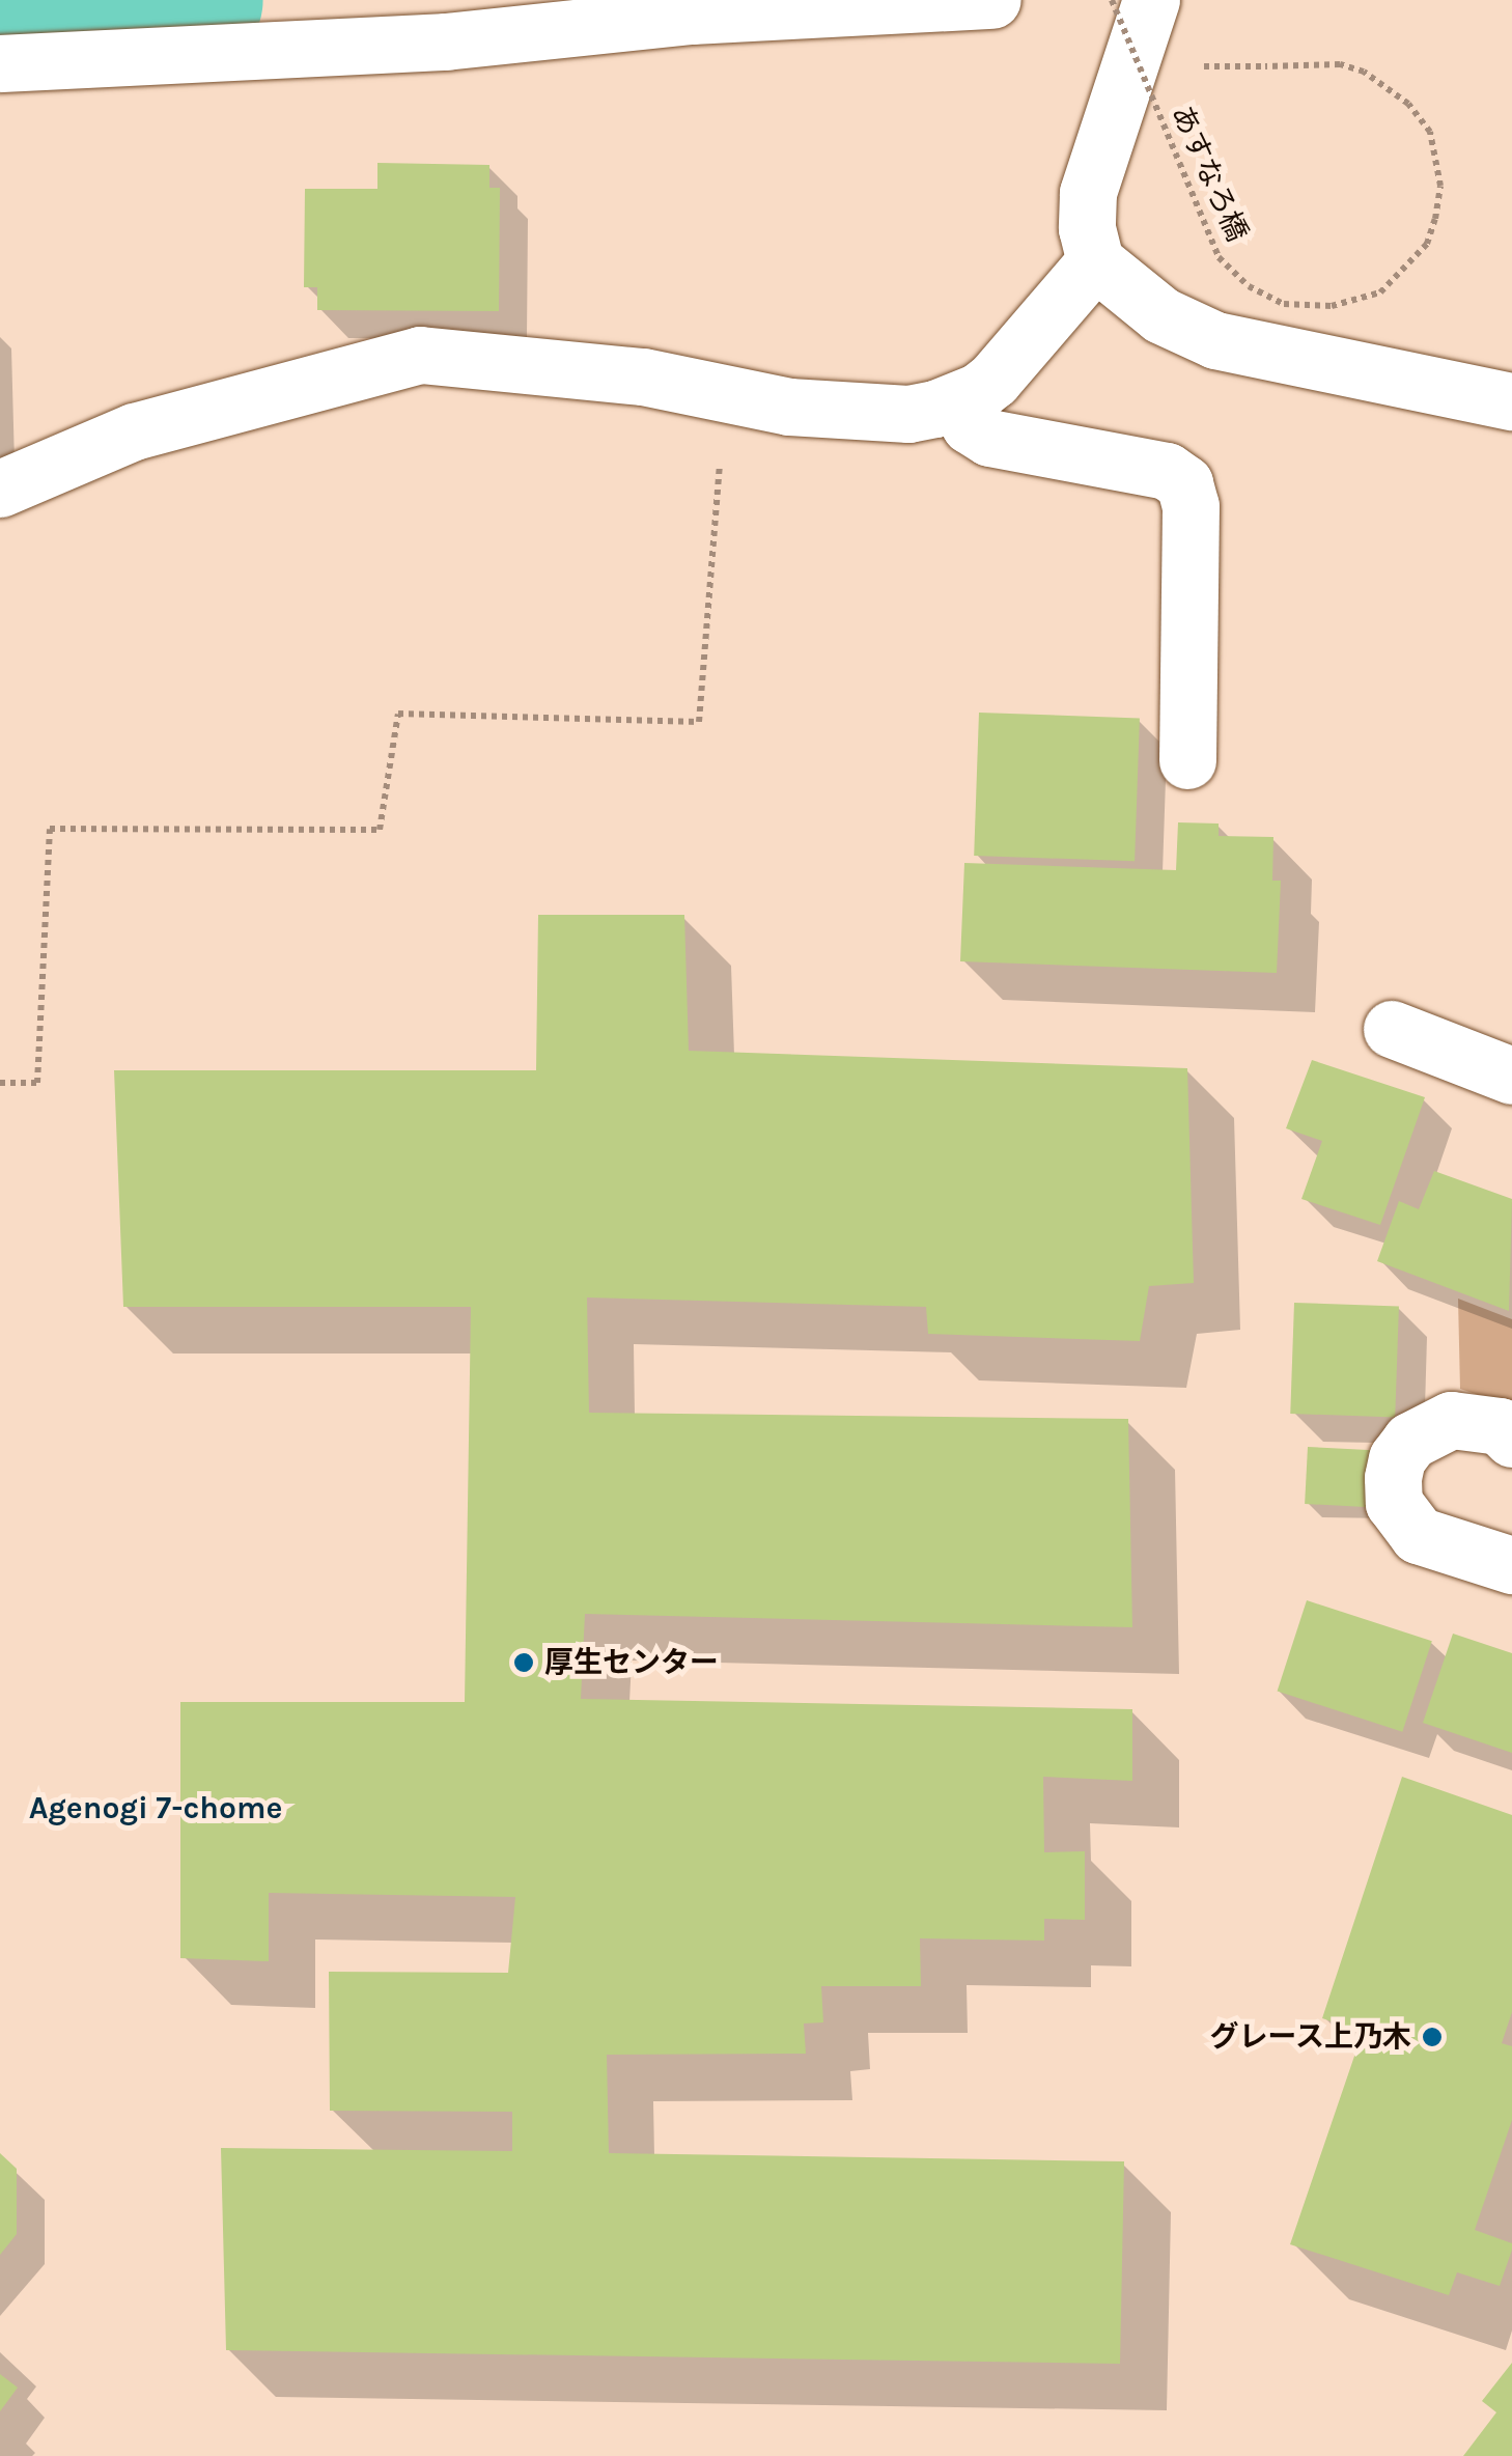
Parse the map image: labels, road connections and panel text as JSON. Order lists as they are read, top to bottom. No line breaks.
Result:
{"streets":{"path":["あすなろ橋"]},"districts":["Agenogi 7-chome"],"places":["厚生センター","グレース上乃木"]}
